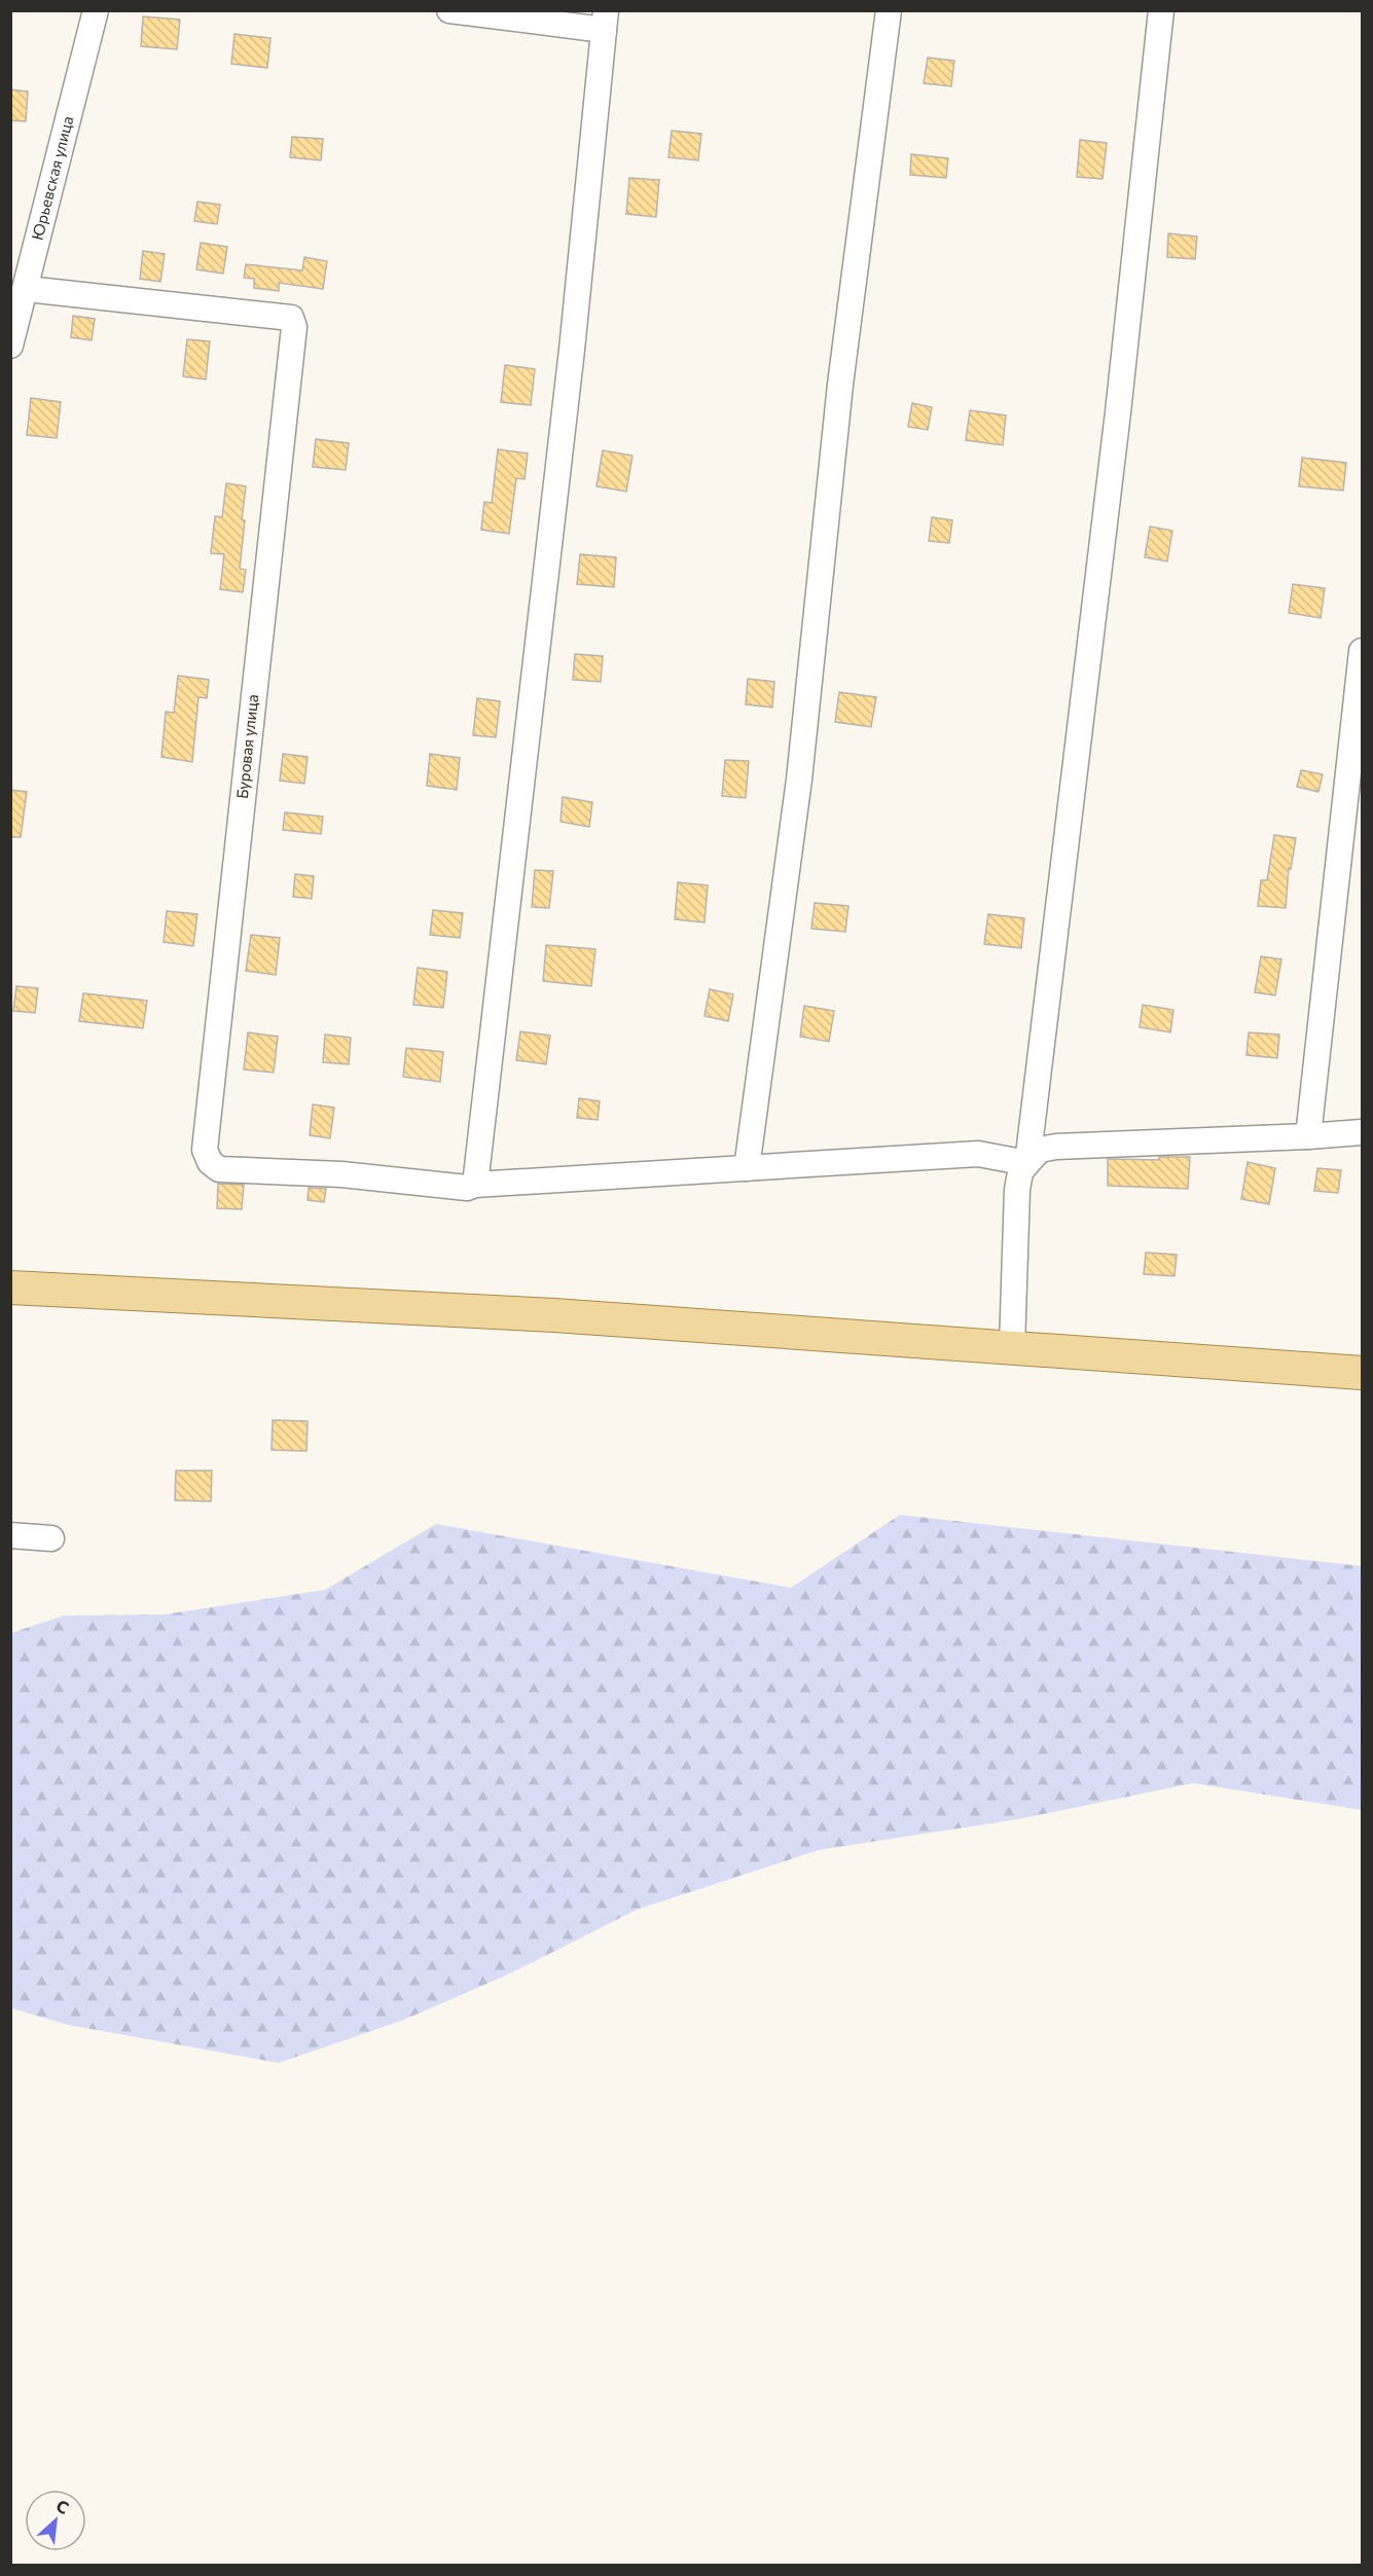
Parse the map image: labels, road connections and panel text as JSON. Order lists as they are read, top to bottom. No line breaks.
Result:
{"streets":{"street":["Юрьевская улица","Буровая улица"]},"crossings":[["Юрьевская улица","Буровая улица"]],"north":"top right"}
